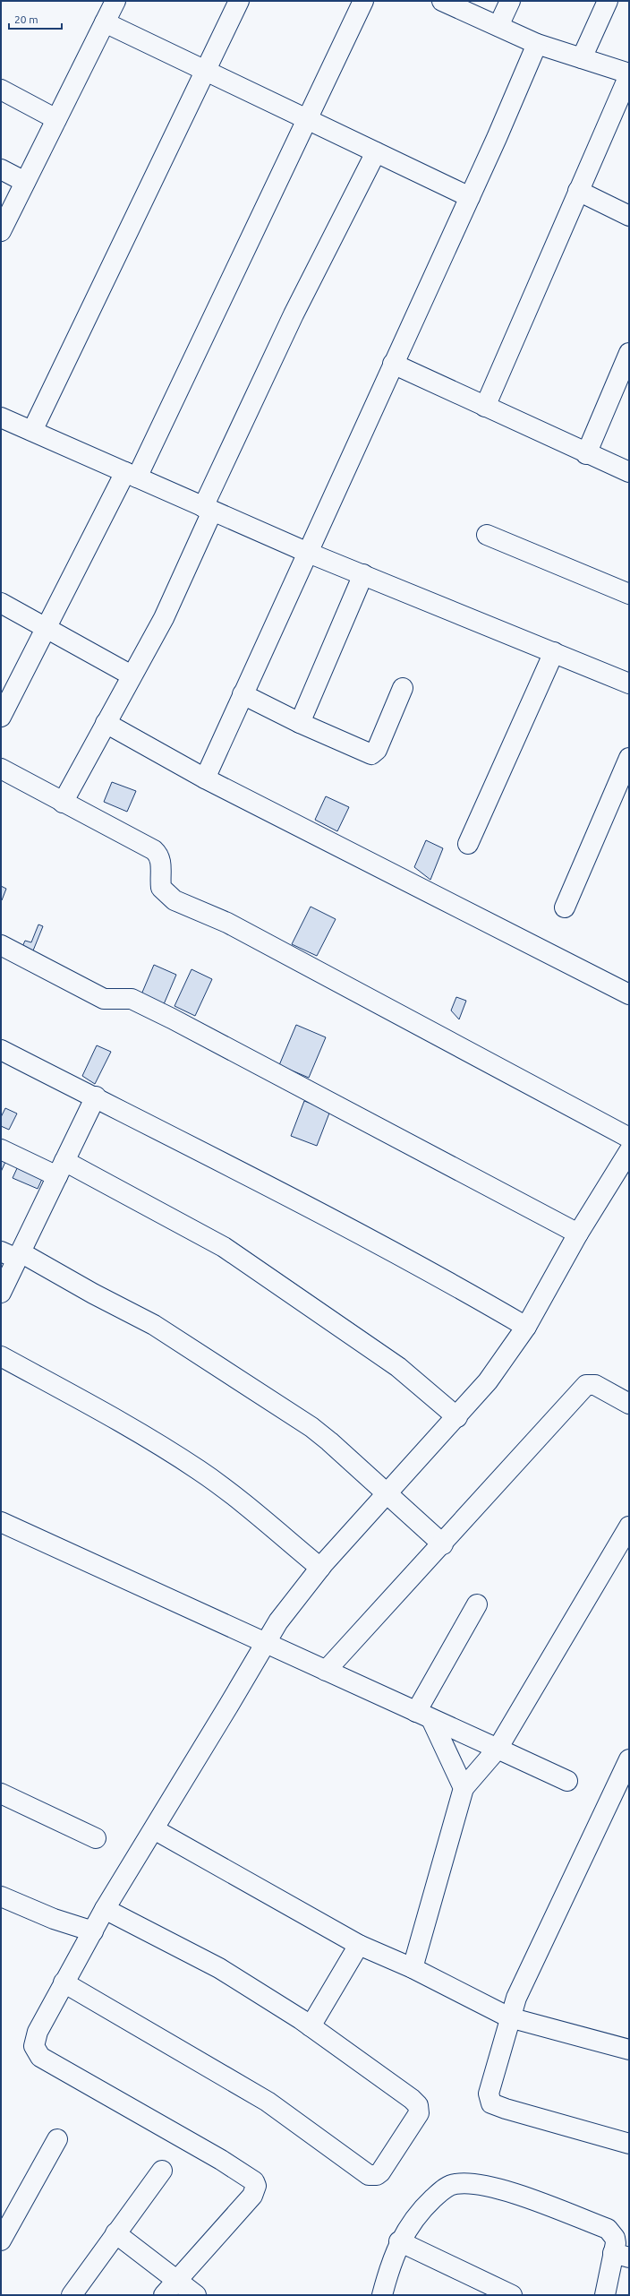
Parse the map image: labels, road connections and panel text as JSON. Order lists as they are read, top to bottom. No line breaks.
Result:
{"scale_bar":"20 m"}
